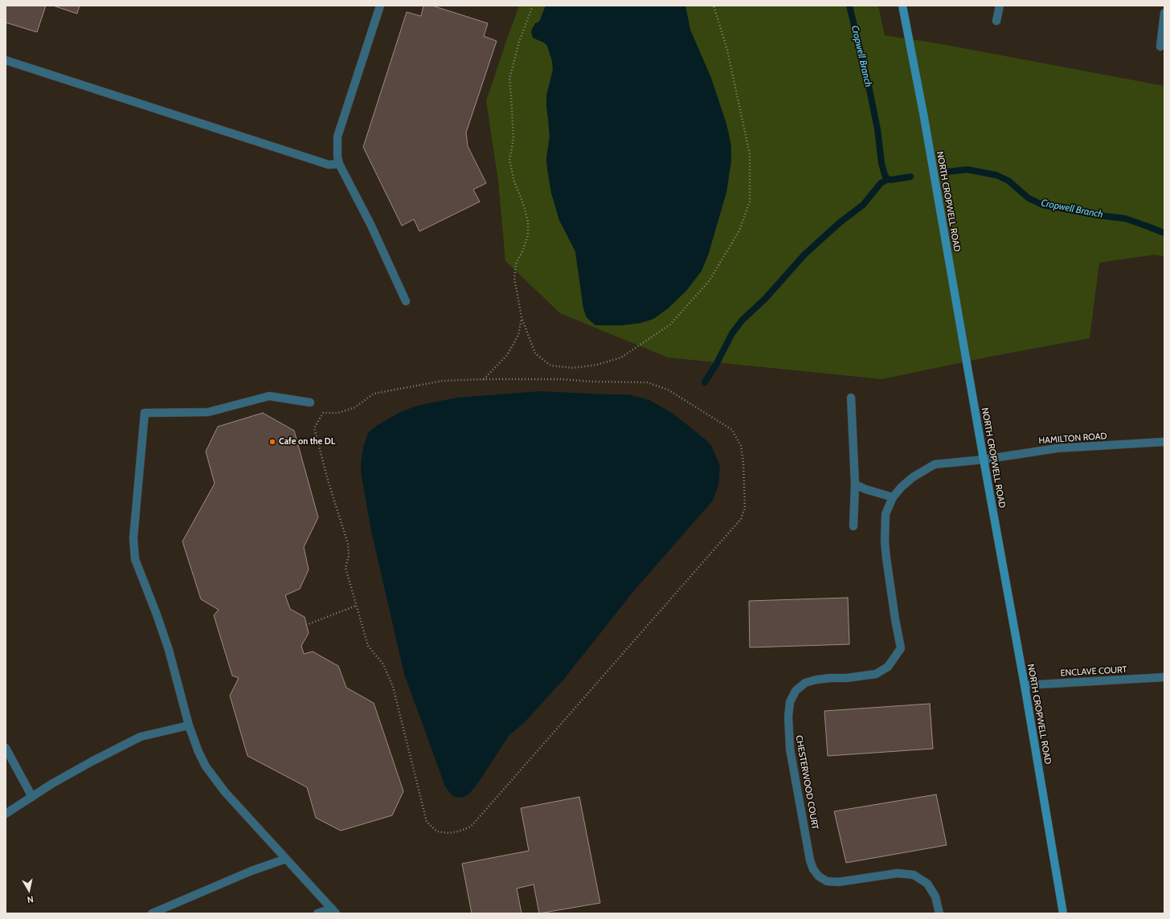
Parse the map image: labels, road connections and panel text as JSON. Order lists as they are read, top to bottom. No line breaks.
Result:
{"streets":{"street":["NORTH CROPWELL ROAD","HAMILTON ROAD","ENCLAVE COURT","CHESTERWOOD COURT"]},"crossings":[["NORTH CROPWELL ROAD","HAMILTON ROAD"],["NORTH CROPWELL ROAD","ENCLAVE COURT"],["NORTH CROPWELL ROAD","CHESTERWOOD COURT"],["HAMILTON ROAD","CHESTERWOOD COURT"]],"water":["Cropwell Branch"],"places":["Cafe on the DL"],"north":"bottom"}
